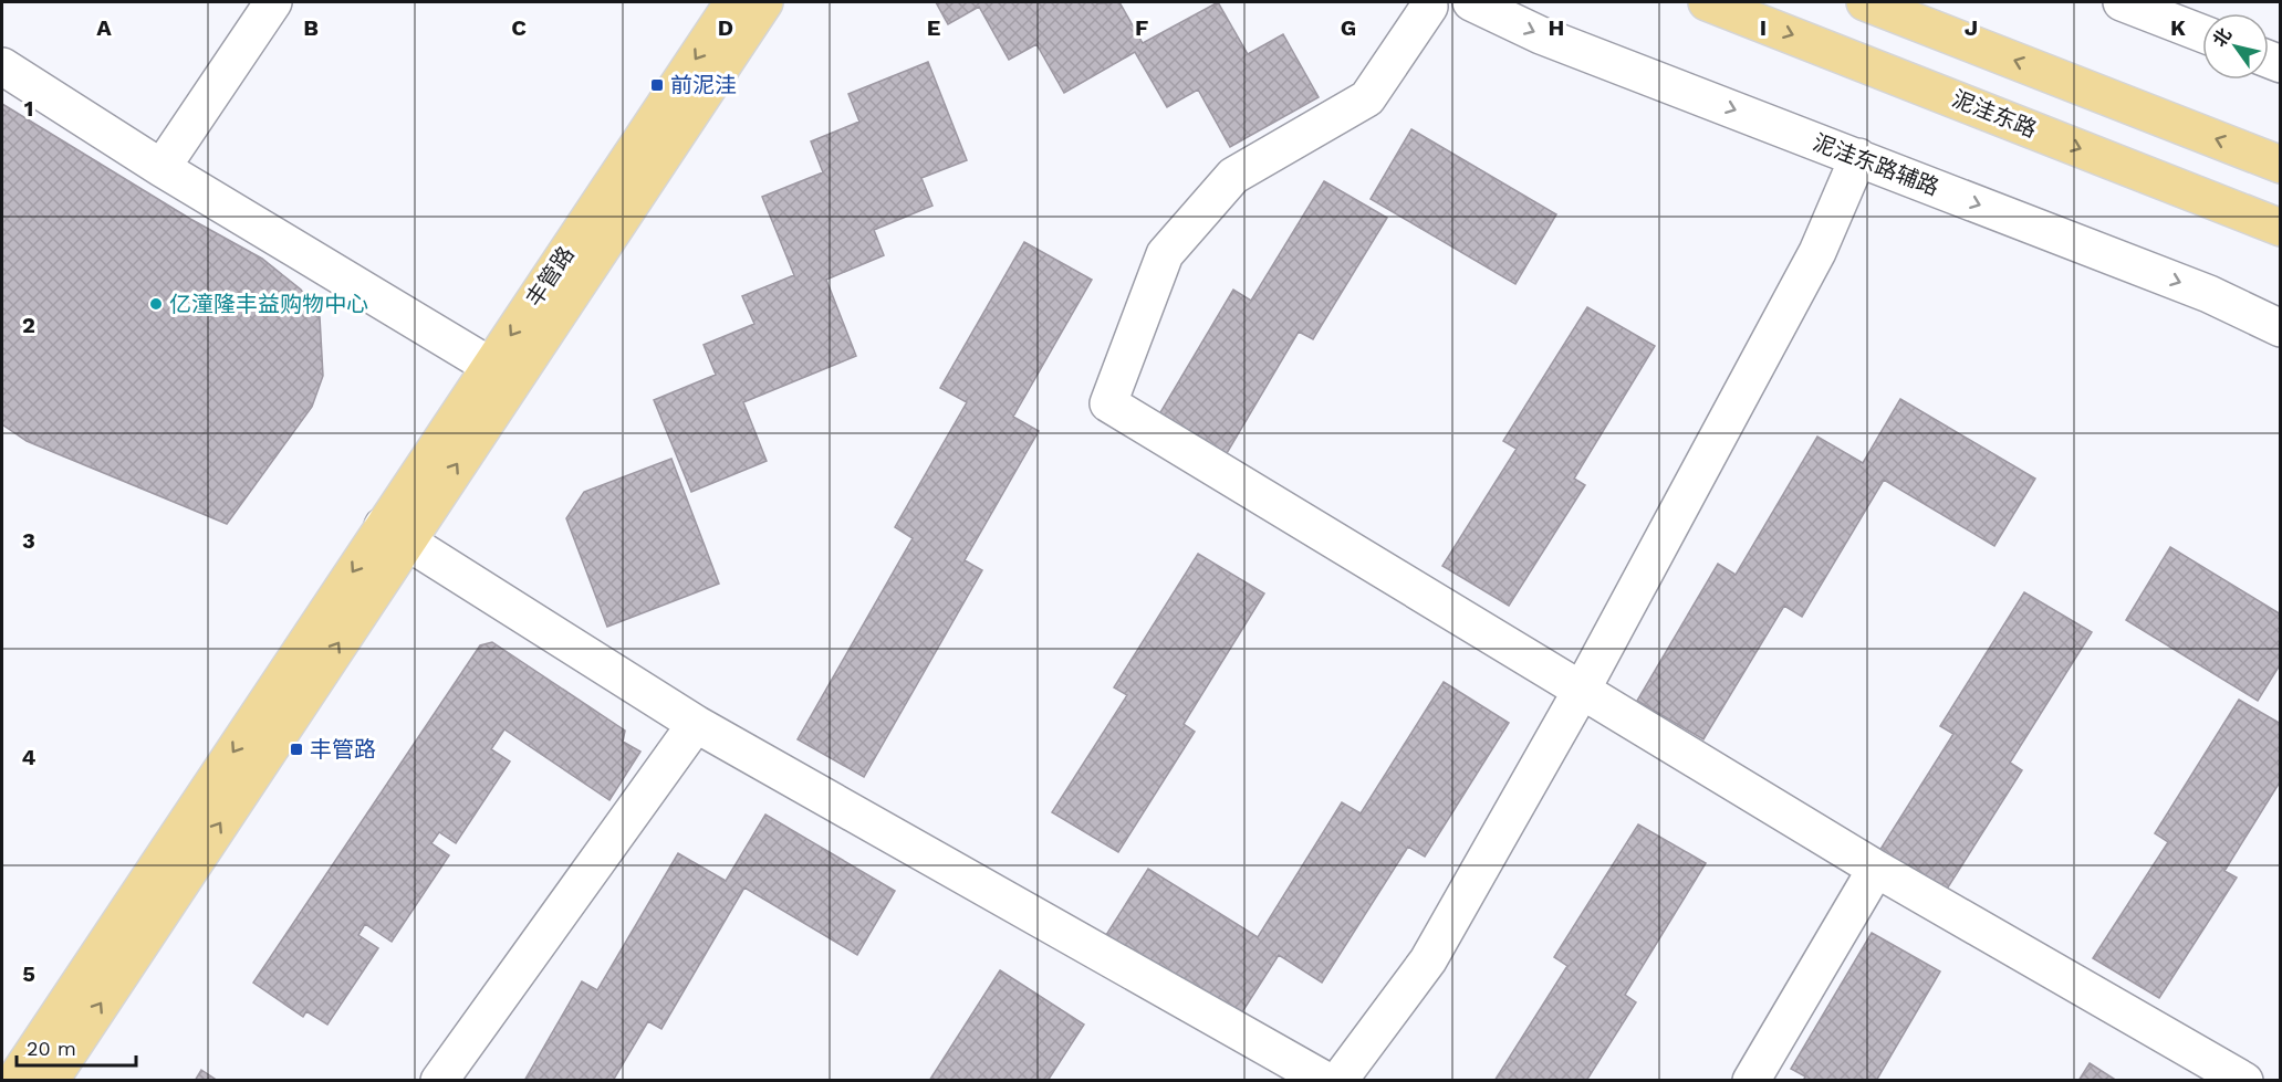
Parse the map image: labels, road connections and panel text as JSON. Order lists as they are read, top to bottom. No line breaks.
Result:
{"streets":{"main road":["泥洼东路","丰管路"],"street":["泥洼东路辅路"]},"one_way":["泥洼东路辅路"],"places":{"transit":["前泥洼","丰管路"],"other":["亿潼隆丰益购物中心"]},"scale_bar":"20 m","north":"top left","grid":{"columns":["A","B","C","D","E","F","G","H","I","J","K"],"rows":["1","2","3","4","5"]}}
